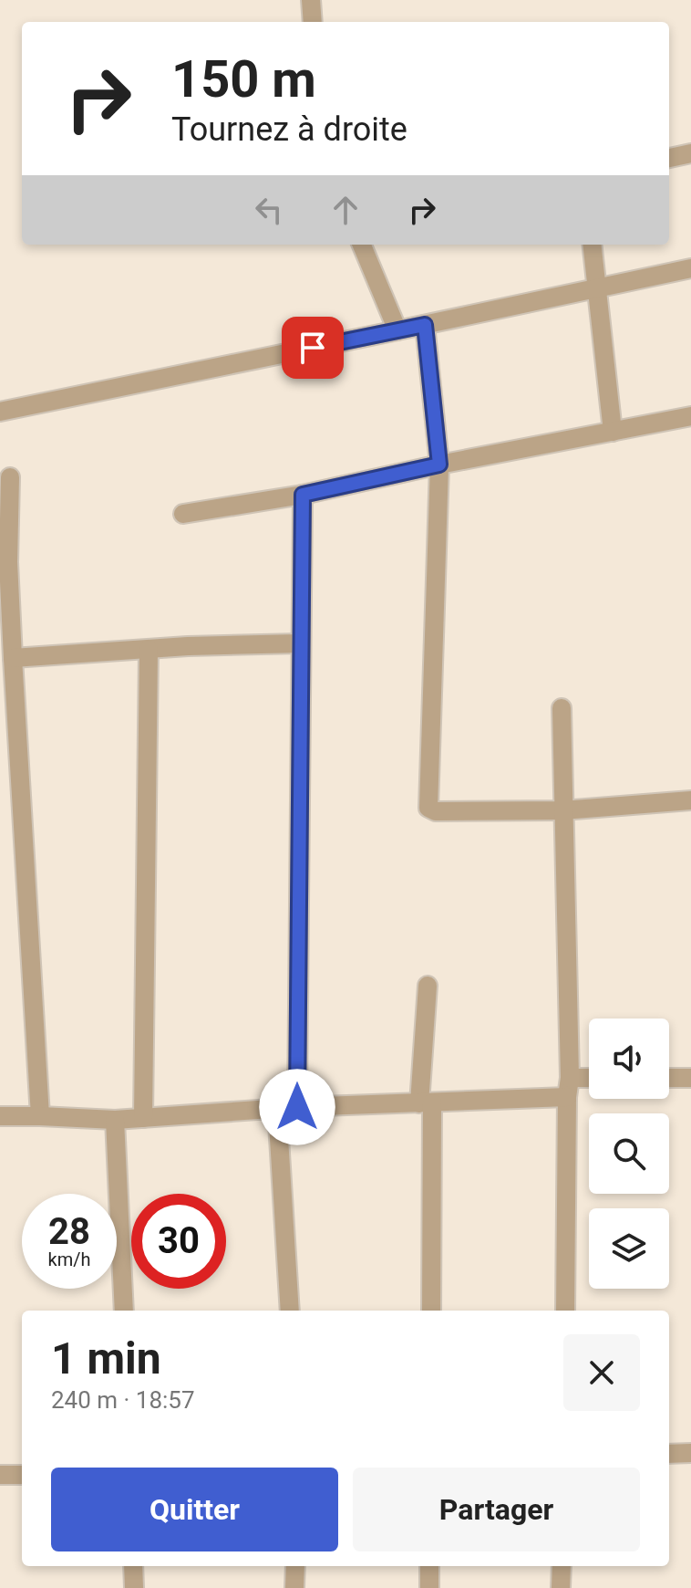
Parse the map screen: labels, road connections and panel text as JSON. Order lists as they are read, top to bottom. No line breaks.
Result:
{"page":{"turn":["150 m","Tournez à droite"],"speed":"28 km/h","limit":"30","heading":["1 min","240 m · 18:57"],"buttons":["Quitter","Partager"]}}
